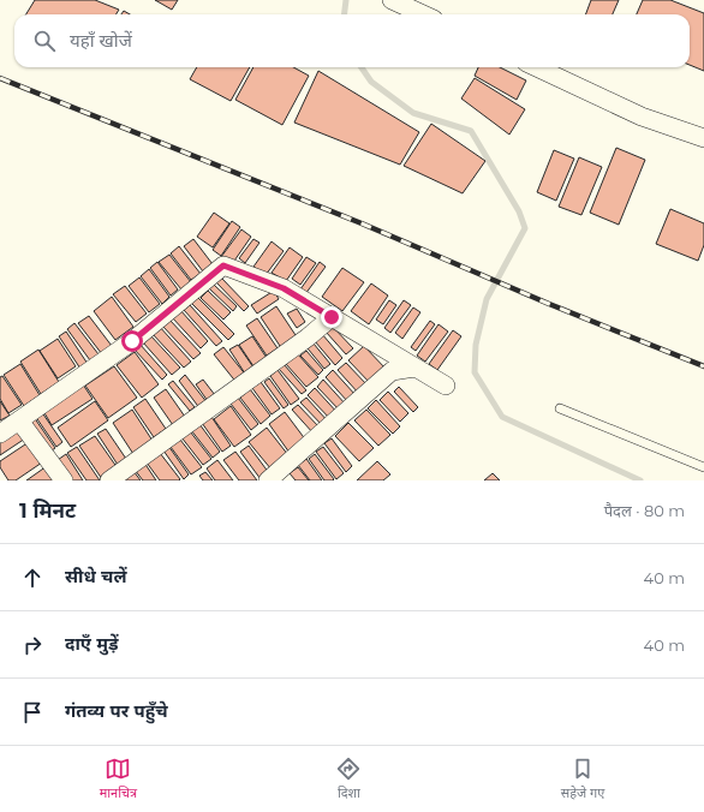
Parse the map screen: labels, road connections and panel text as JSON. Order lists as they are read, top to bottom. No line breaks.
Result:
{"page":{"search":"यहाँ खोजें","heading":["1 मिनट","पैदल · 80 m"],"list":[["सीधे चलें","40 m"],["दाएँ मुड़ें","40 m"],"गंतव्य पर पहुँचे"],"nav":["मानचित्र","दिशा","सहेजे गए"]}}
